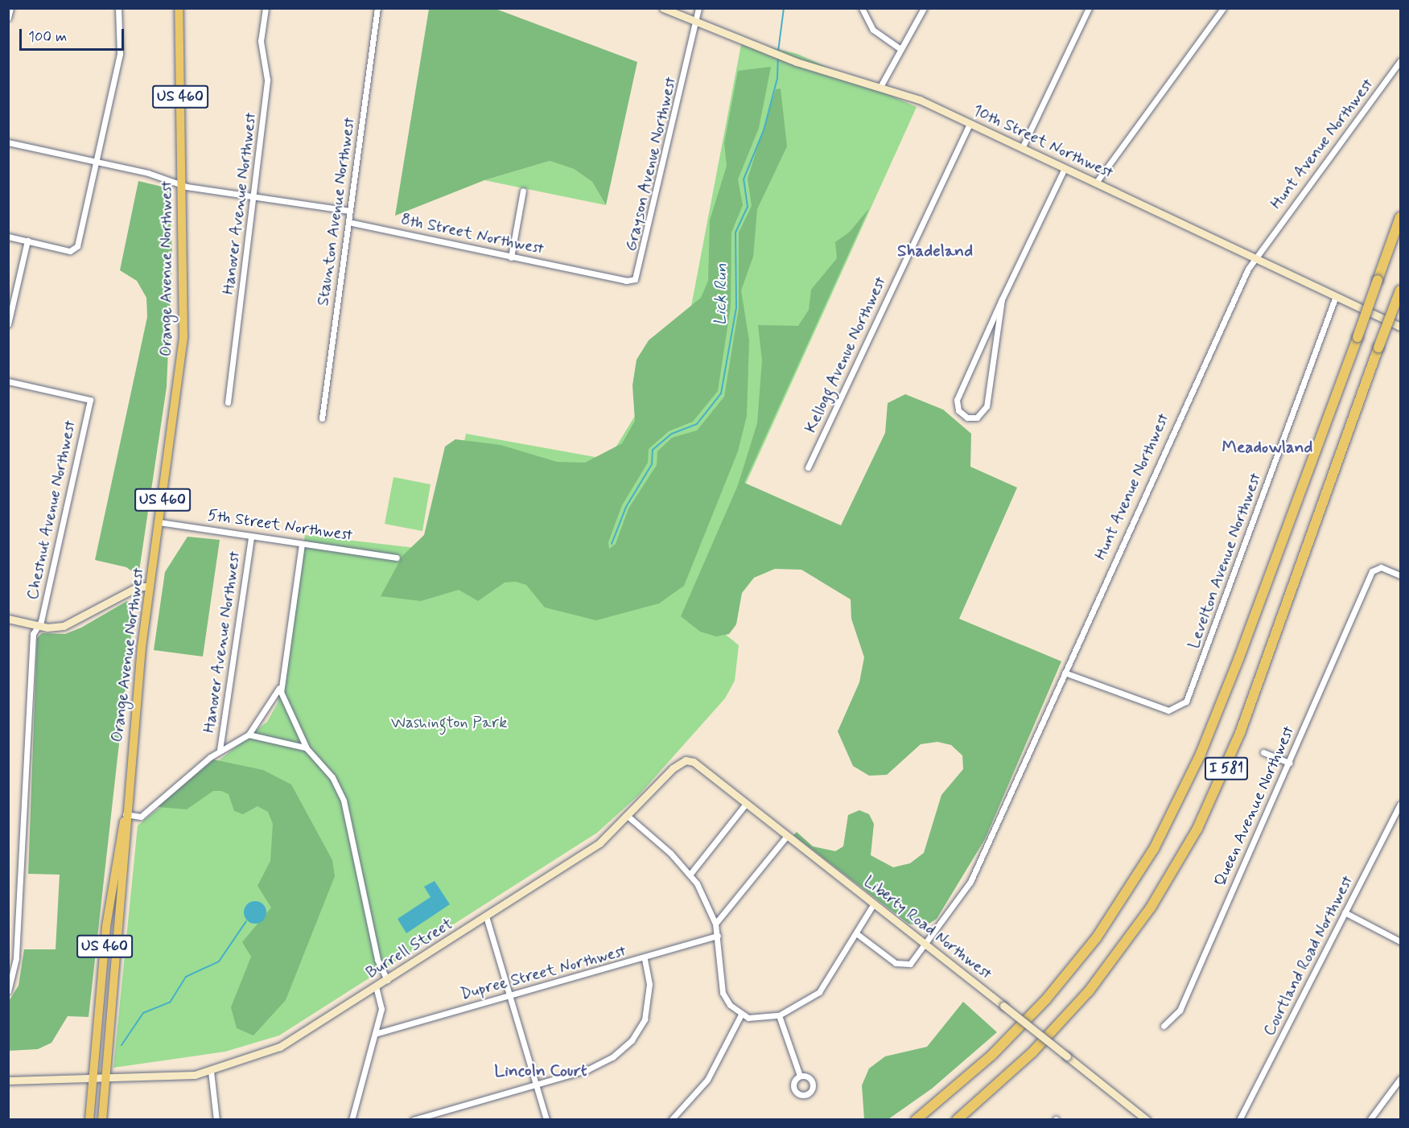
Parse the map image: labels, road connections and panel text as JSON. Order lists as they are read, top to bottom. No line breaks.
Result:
{"streets":{"highway":["I 581"],"main road":["US 460","Orange Avenue Northwest"],"street":["10th Street Northwest","Hunt Avenue Northwest","Grayson Avenue Northwest","Hanover Avenue Northwest","Staunton Avenue Northwest","8th Street Northwest","Kellogg Avenue Northwest","Chestnut Avenue Northwest","5th Street Northwest","Levelton Avenue Northwest","Queen Avenue Northwest","Liberty Road Northwest","Burrell Street","Courtland Road Northwest","Dupree Street Northwest"]},"crossings":[["10th Street Northwest","Hunt Avenue Northwest"],["10th Street Northwest","Grayson Avenue Northwest"],["10th Street Northwest","Kellogg Avenue Northwest"],["10th Street Northwest","Levelton Avenue Northwest"],["Hunt Avenue Northwest","Levelton Avenue Northwest"],["Hunt Avenue Northwest","Liberty Road Northwest"],["Grayson Avenue Northwest","8th Street Northwest"],["Hanover Avenue Northwest","5th Street Northwest"],["Staunton Avenue Northwest","8th Street Northwest"],["Orange Avenue Northwest","5th Street Northwest"],["Orange Avenue Northwest","Burrell Street"],["Liberty Road Northwest","Burrell Street"]],"districts":["Shadeland","Meadowland","Lincoln Court"],"water":["Lick Run"],"parks":["Washington Park"],"scale_bar":"100 m"}
